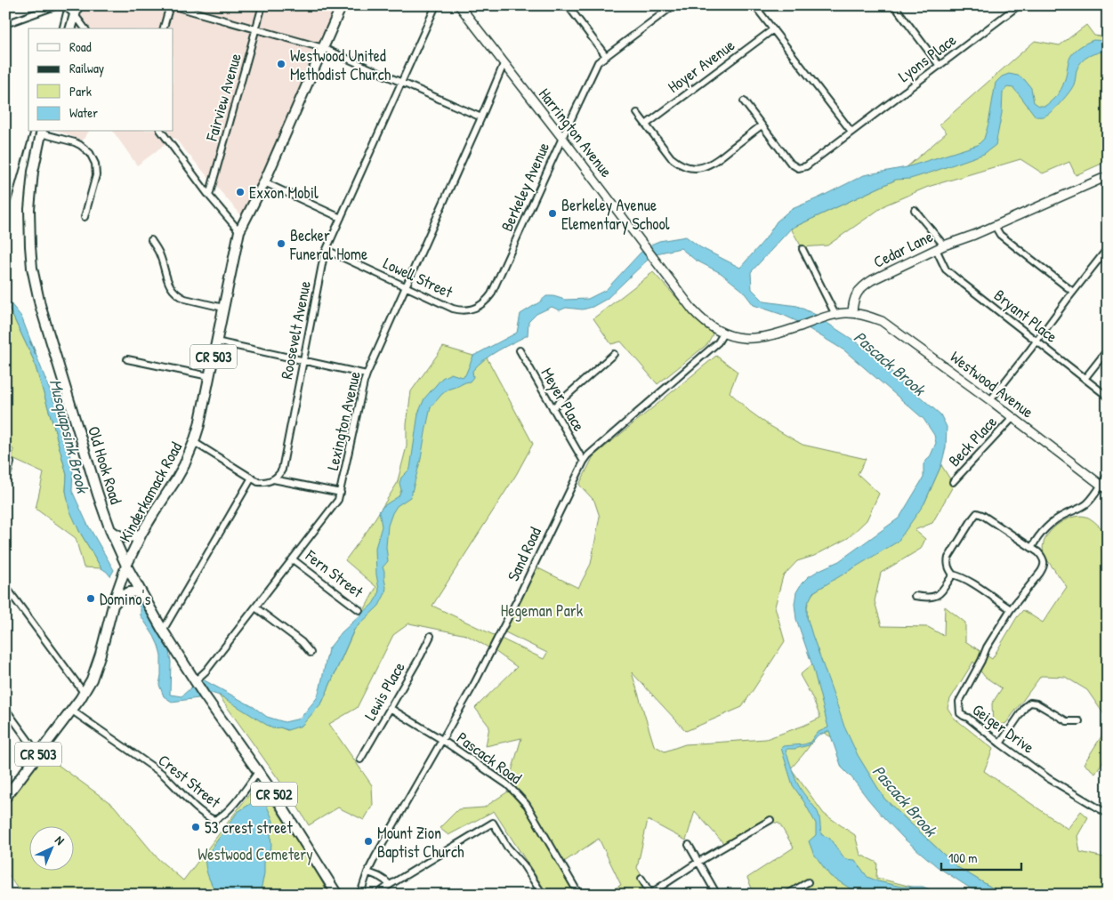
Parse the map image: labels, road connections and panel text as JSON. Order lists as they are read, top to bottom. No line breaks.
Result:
{"streets":{"main road":["CR 503","Old Hook Road","Kinderkamack Road","CR 502"],"street":["Lyons Place","Hoyer Avenue","Fairview Avenue","Harrington Avenue","Berkeley Avenue","Cedar Lane","Lowell Street","Bryant Place","Roosevelt Avenue","Westwood Avenue","Meyer Place","Lexington Avenue","Beck Place","Sand Road","Fern Street","Lewis Place","Geiger Drive","Pascack Road","Crest Street"]},"crossings":[["Harrington Avenue","Berkeley Avenue"],["Harrington Avenue","Lexington Avenue"],["Harrington Avenue","Sand Road"],["Berkeley Avenue","Lowell Street"],["Cedar Lane","Bryant Place"],["Cedar Lane","Westwood Avenue"],["Lowell Street","Roosevelt Avenue"],["Lowell Street","Lexington Avenue"],["Westwood Avenue","Beck Place"],["Meyer Place","Sand Road"],["Lexington Avenue","Old Hook Road"],["Lexington Avenue","Fern Street"],["Old Hook Road","Kinderkamack Road"],["Old Hook Road","Crest Street"],["Kinderkamack Road","Crest Street"],["Sand Road","Pascack Road"],["Lewis Place","Pascack Road"]],"water":["Pascack Brook","Musquapsink Brook"],"parks":["Hegeman Park","Westwood Cemetery"],"places":["Westwood United Methodist Church","Exxon Mobil","Berkeley Avenue Elementary School","Becker Funeral Home","Domino's","53 crest street","Mount Zion Baptist Church"],"legend":["Road","Railway","Park","Water"],"scale_bar":"100 m","north":"top right"}
